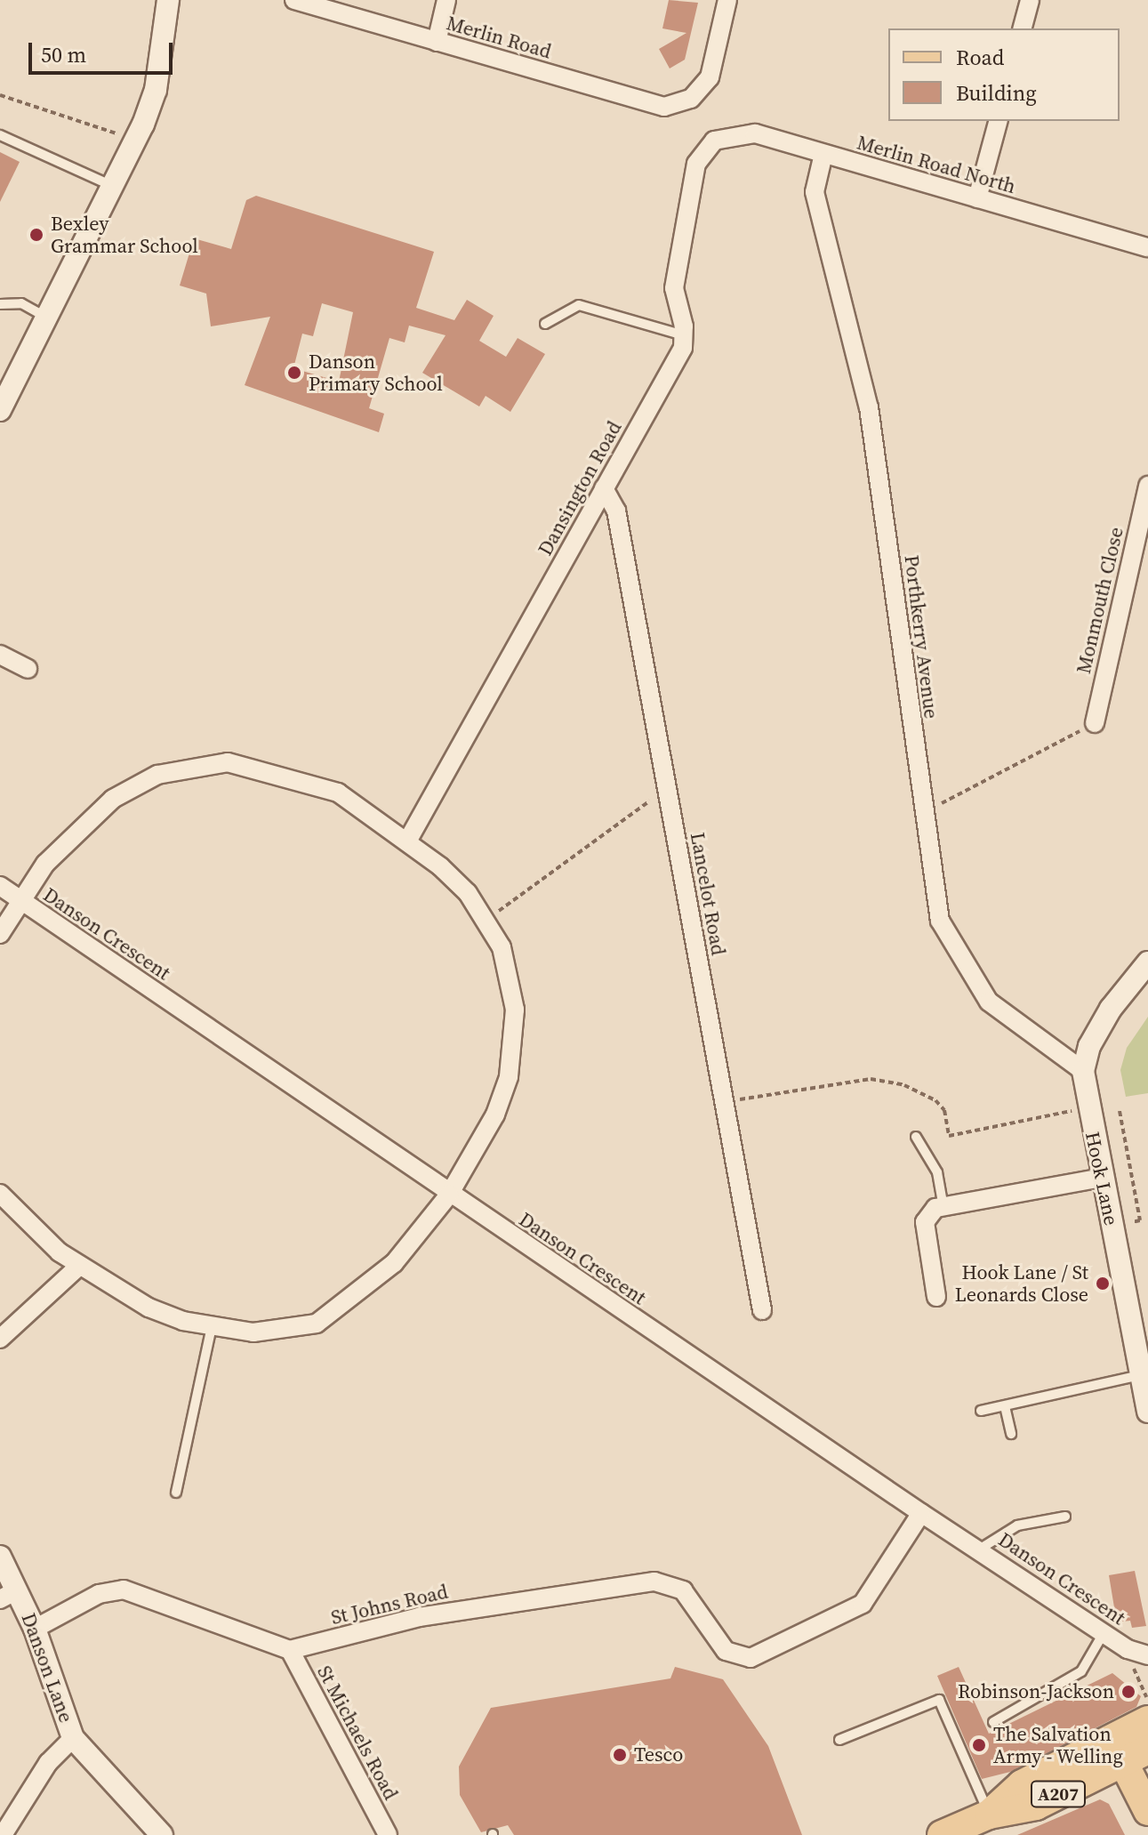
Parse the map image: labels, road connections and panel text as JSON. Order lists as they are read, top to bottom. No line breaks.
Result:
{"streets":{"main road":["A207"],"street":["Merlin Road","Merlin Road North","Dansington Road","Monmouth Close","Porthkerry Avenue","Lancelot Road","Danson Crescent","Hook Lane","St Johns Road","Danson Lane","St Michaels Road"]},"crossings":[["Merlin Road North","Dansington Road"],["Merlin Road North","Porthkerry Avenue"],["Dansington Road","Lancelot Road"],["Porthkerry Avenue","Hook Lane"],["Danson Crescent","St Johns Road"],["St Johns Road","St Michaels Road"]],"places":["Bexley Grammar School","Danson Primary School","Hook Lane / St Leonards Close","Robinson-Jackson","The Salvation Army - Welling","Tesco"],"legend":["Road","Building"],"scale_bar":"50 m"}
